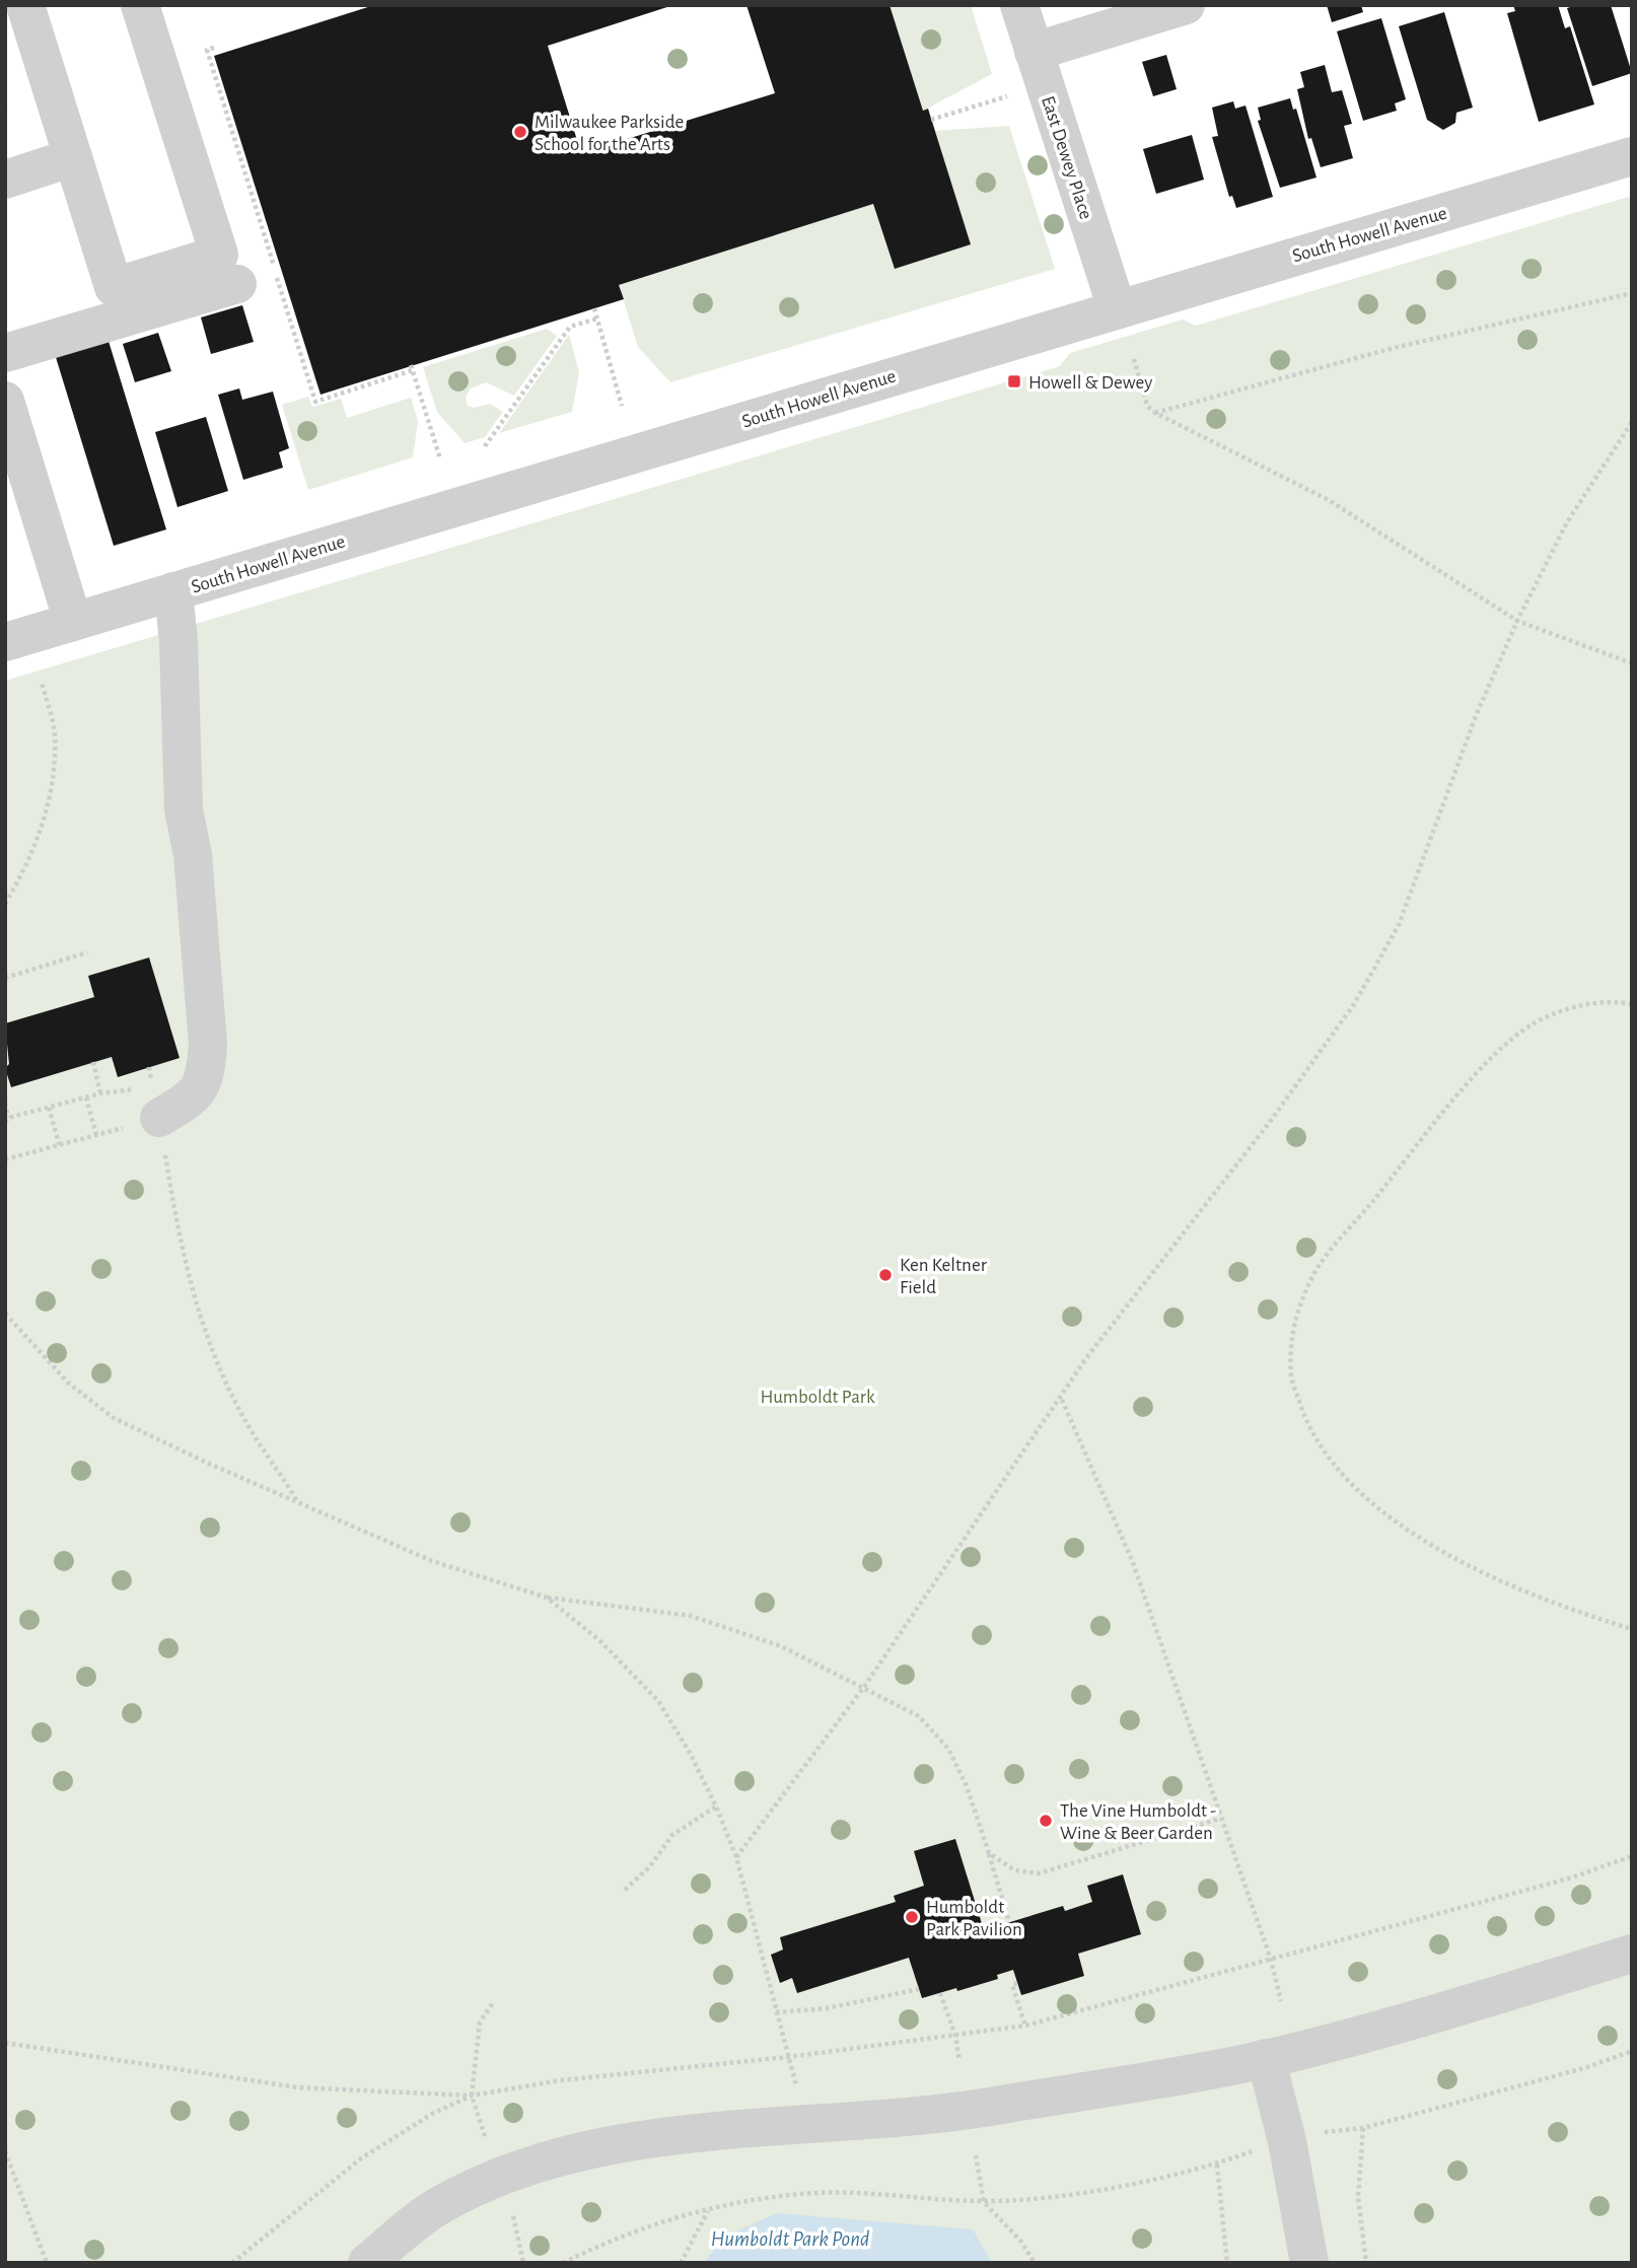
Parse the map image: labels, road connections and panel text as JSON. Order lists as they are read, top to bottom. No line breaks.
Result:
{"streets":{"street":["East Dewey Place","South Howell Avenue"]},"crossings":[["East Dewey Place","South Howell Avenue"]],"water":["Humboldt Park Pond"],"parks":["Humboldt Park"],"places":{"other":["Milwaukee Parkside School for the Arts","Ken Keltner Field","The Vine Humboldt - Wine & Beer Garden","Humboldt Park Pavilion"],"transit":["Howell & Dewey"]}}
